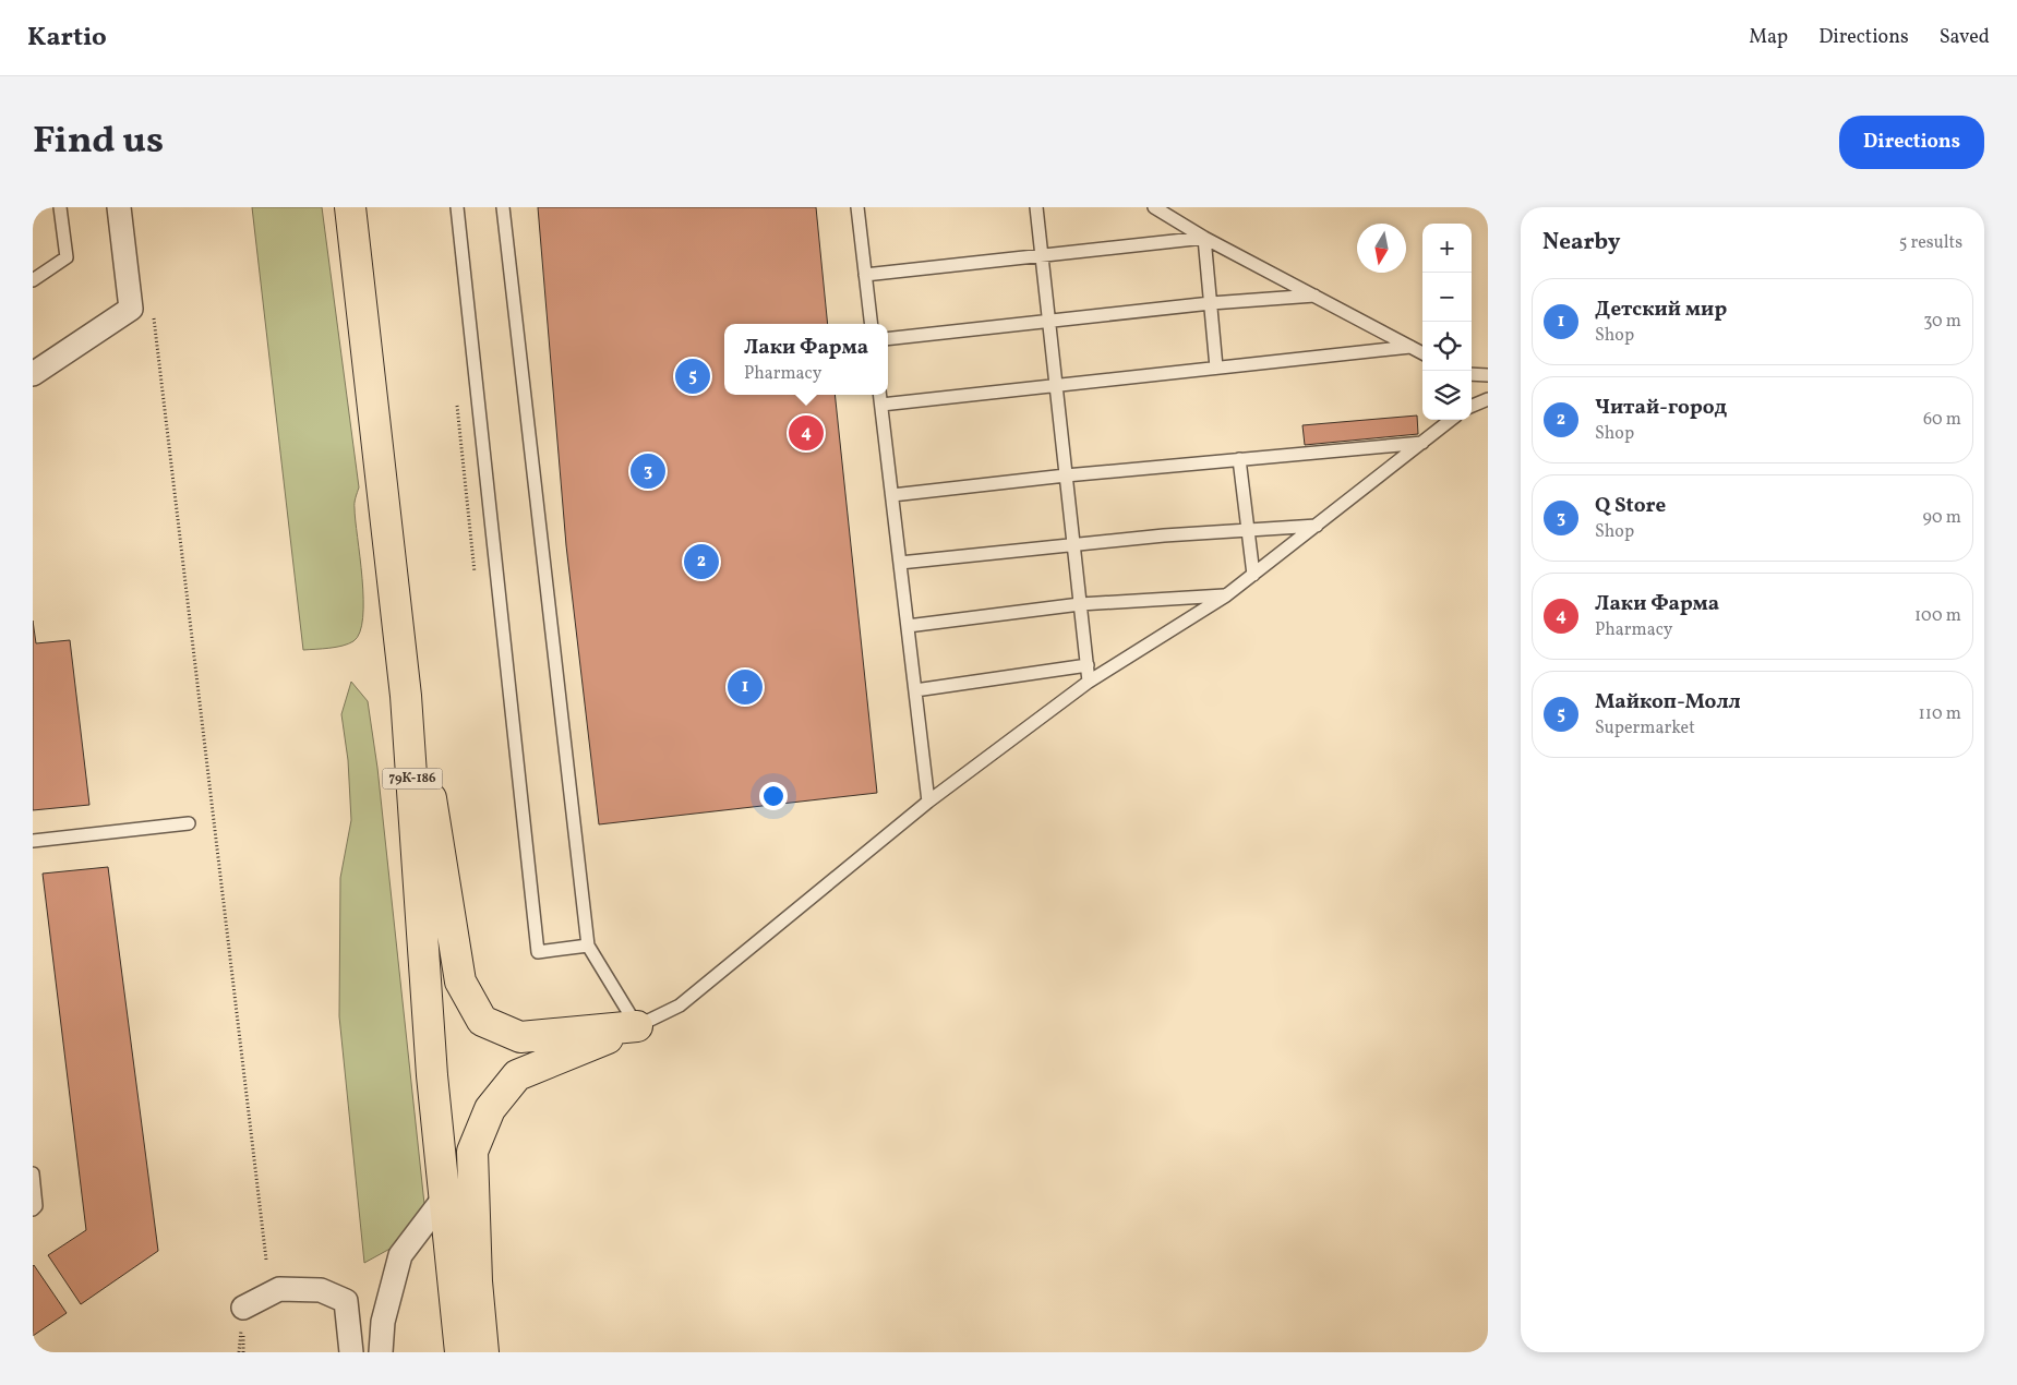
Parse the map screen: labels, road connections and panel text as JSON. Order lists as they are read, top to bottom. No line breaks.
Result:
{"streets":{"main road":["79К-186"]},"north":"bottom","page":{"header":"Kartio","nav":["Map","Directions","Saved"],"title":"Find us","buttons":"Directions","heading":["Nearby","5 results"],"map_buttons":["+","−"],"list":[{"mark":"1","name":"Детский мир","note":"Shop","value":"30 m"},{"mark":"2","name":"Читай-город","note":"Shop","value":"60 m"},{"mark":"3","name":"Q Store","note":"Shop","value":"90 m"},{"mark":"4","name":"Лаки Фарма","note":"Pharmacy","value":"100 m"},{"mark":"5","name":"Майкоп-Молл","note":"Supermarket","value":"110 m"}],"popup":["Лаки Фарма","Pharmacy"],"pins":["5","4","3","2","1"]}}
